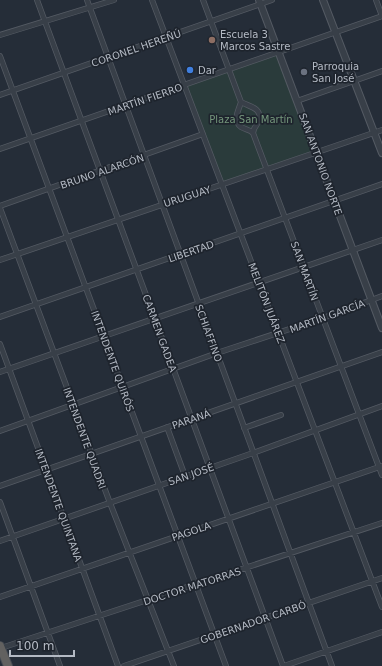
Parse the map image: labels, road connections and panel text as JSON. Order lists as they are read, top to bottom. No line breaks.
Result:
{"streets":{"street":["CORONEL HEREÑÚ","MARTÍN FIERRO","SAN ANTONIO NORTE","BRUNO ALARCÓN","URUGUAY","LIBERTAD","SAN MARTÍN","MELITÓN JUÁREZ","MARTÍN GARCÍA","CARMEN GADEA","SCHIAFFINO","INTENDENTE QUIRÓS","PARANÁ","INTENDENTE QUADRI","SAN JOSÉ","INTENDENTE QUINTANA","PAGOLA","DOCTOR MATORRAS","GOBERNADOR CARBÓ"]},"crossings":[["CORONEL HEREÑÚ","SAN ANTONIO NORTE"],["CORONEL HEREÑÚ","MELITÓN JUÁREZ"],["CORONEL HEREÑÚ","CARMEN GADEA"],["CORONEL HEREÑÚ","SCHIAFFINO"],["CORONEL HEREÑÚ","INTENDENTE QUIRÓS"],["MARTÍN FIERRO","SAN ANTONIO NORTE"],["MARTÍN FIERRO","MELITÓN JUÁREZ"],["MARTÍN FIERRO","CARMEN GADEA"],["MARTÍN FIERRO","SCHIAFFINO"],["MARTÍN FIERRO","INTENDENTE QUIRÓS"],["SAN ANTONIO NORTE","URUGUAY"],["SAN ANTONIO NORTE","LIBERTAD"],["SAN ANTONIO NORTE","MARTÍN GARCÍA"],["BRUNO ALARCÓN","MELITÓN JUÁREZ"],["BRUNO ALARCÓN","CARMEN GADEA"],["BRUNO ALARCÓN","SCHIAFFINO"],["BRUNO ALARCÓN","INTENDENTE QUIRÓS"],["BRUNO ALARCÓN","INTENDENTE QUADRI"],["URUGUAY","SAN MARTÍN"],["URUGUAY","MELITÓN JUÁREZ"],["URUGUAY","CARMEN GADEA"],["URUGUAY","SCHIAFFINO"],["URUGUAY","INTENDENTE QUIRÓS"],["URUGUAY","INTENDENTE QUADRI"],["LIBERTAD","SAN MARTÍN"],["LIBERTAD","MELITÓN JUÁREZ"],["LIBERTAD","CARMEN GADEA"],["LIBERTAD","SCHIAFFINO"],["LIBERTAD","INTENDENTE QUIRÓS"],["LIBERTAD","INTENDENTE QUADRI"],["SAN MARTÍN","MARTÍN GARCÍA"],["SAN MARTÍN","PARANÁ"],["SAN MARTÍN","SAN JOSÉ"],["SAN MARTÍN","PAGOLA"],["MELITÓN JUÁREZ","MARTÍN GARCÍA"],["MELITÓN JUÁREZ","PARANÁ"],["MELITÓN JUÁREZ","SAN JOSÉ"],["MELITÓN JUÁREZ","PAGOLA"],["MELITÓN JUÁREZ","DOCTOR MATORRAS"],["MELITÓN JUÁREZ","GOBERNADOR CARBÓ"],["MARTÍN GARCÍA","CARMEN GADEA"],["MARTÍN GARCÍA","SCHIAFFINO"],["MARTÍN GARCÍA","INTENDENTE QUIRÓS"],["MARTÍN GARCÍA","INTENDENTE QUADRI"],["MARTÍN GARCÍA","INTENDENTE QUINTANA"],["CARMEN GADEA","PARANÁ"],["CARMEN GADEA","SAN JOSÉ"],["CARMEN GADEA","PAGOLA"],["CARMEN GADEA","DOCTOR MATORRAS"],["CARMEN GADEA","GOBERNADOR CARBÓ"],["SCHIAFFINO","PARANÁ"],["SCHIAFFINO","SAN JOSÉ"],["SCHIAFFINO","PAGOLA"],["SCHIAFFINO","DOCTOR MATORRAS"],["SCHIAFFINO","GOBERNADOR CARBÓ"],["INTENDENTE QUIRÓS","PARANÁ"],["INTENDENTE QUIRÓS","SAN JOSÉ"],["INTENDENTE QUIRÓS","PAGOLA"],["INTENDENTE QUIRÓS","DOCTOR MATORRAS"],["INTENDENTE QUIRÓS","GOBERNADOR CARBÓ"],["PARANÁ","INTENDENTE QUADRI"],["PARANÁ","INTENDENTE QUINTANA"],["INTENDENTE QUADRI","SAN JOSÉ"],["INTENDENTE QUADRI","PAGOLA"],["INTENDENTE QUADRI","DOCTOR MATORRAS"],["INTENDENTE QUADRI","GOBERNADOR CARBÓ"],["SAN JOSÉ","INTENDENTE QUINTANA"],["INTENDENTE QUINTANA","PAGOLA"],["INTENDENTE QUINTANA","DOCTOR MATORRAS"]],"parks":["Plaza San Martín"],"places":["Escuela 3 Marcos Sastre","Dar","Parroquia San José"],"scale_bar":"100 m"}
